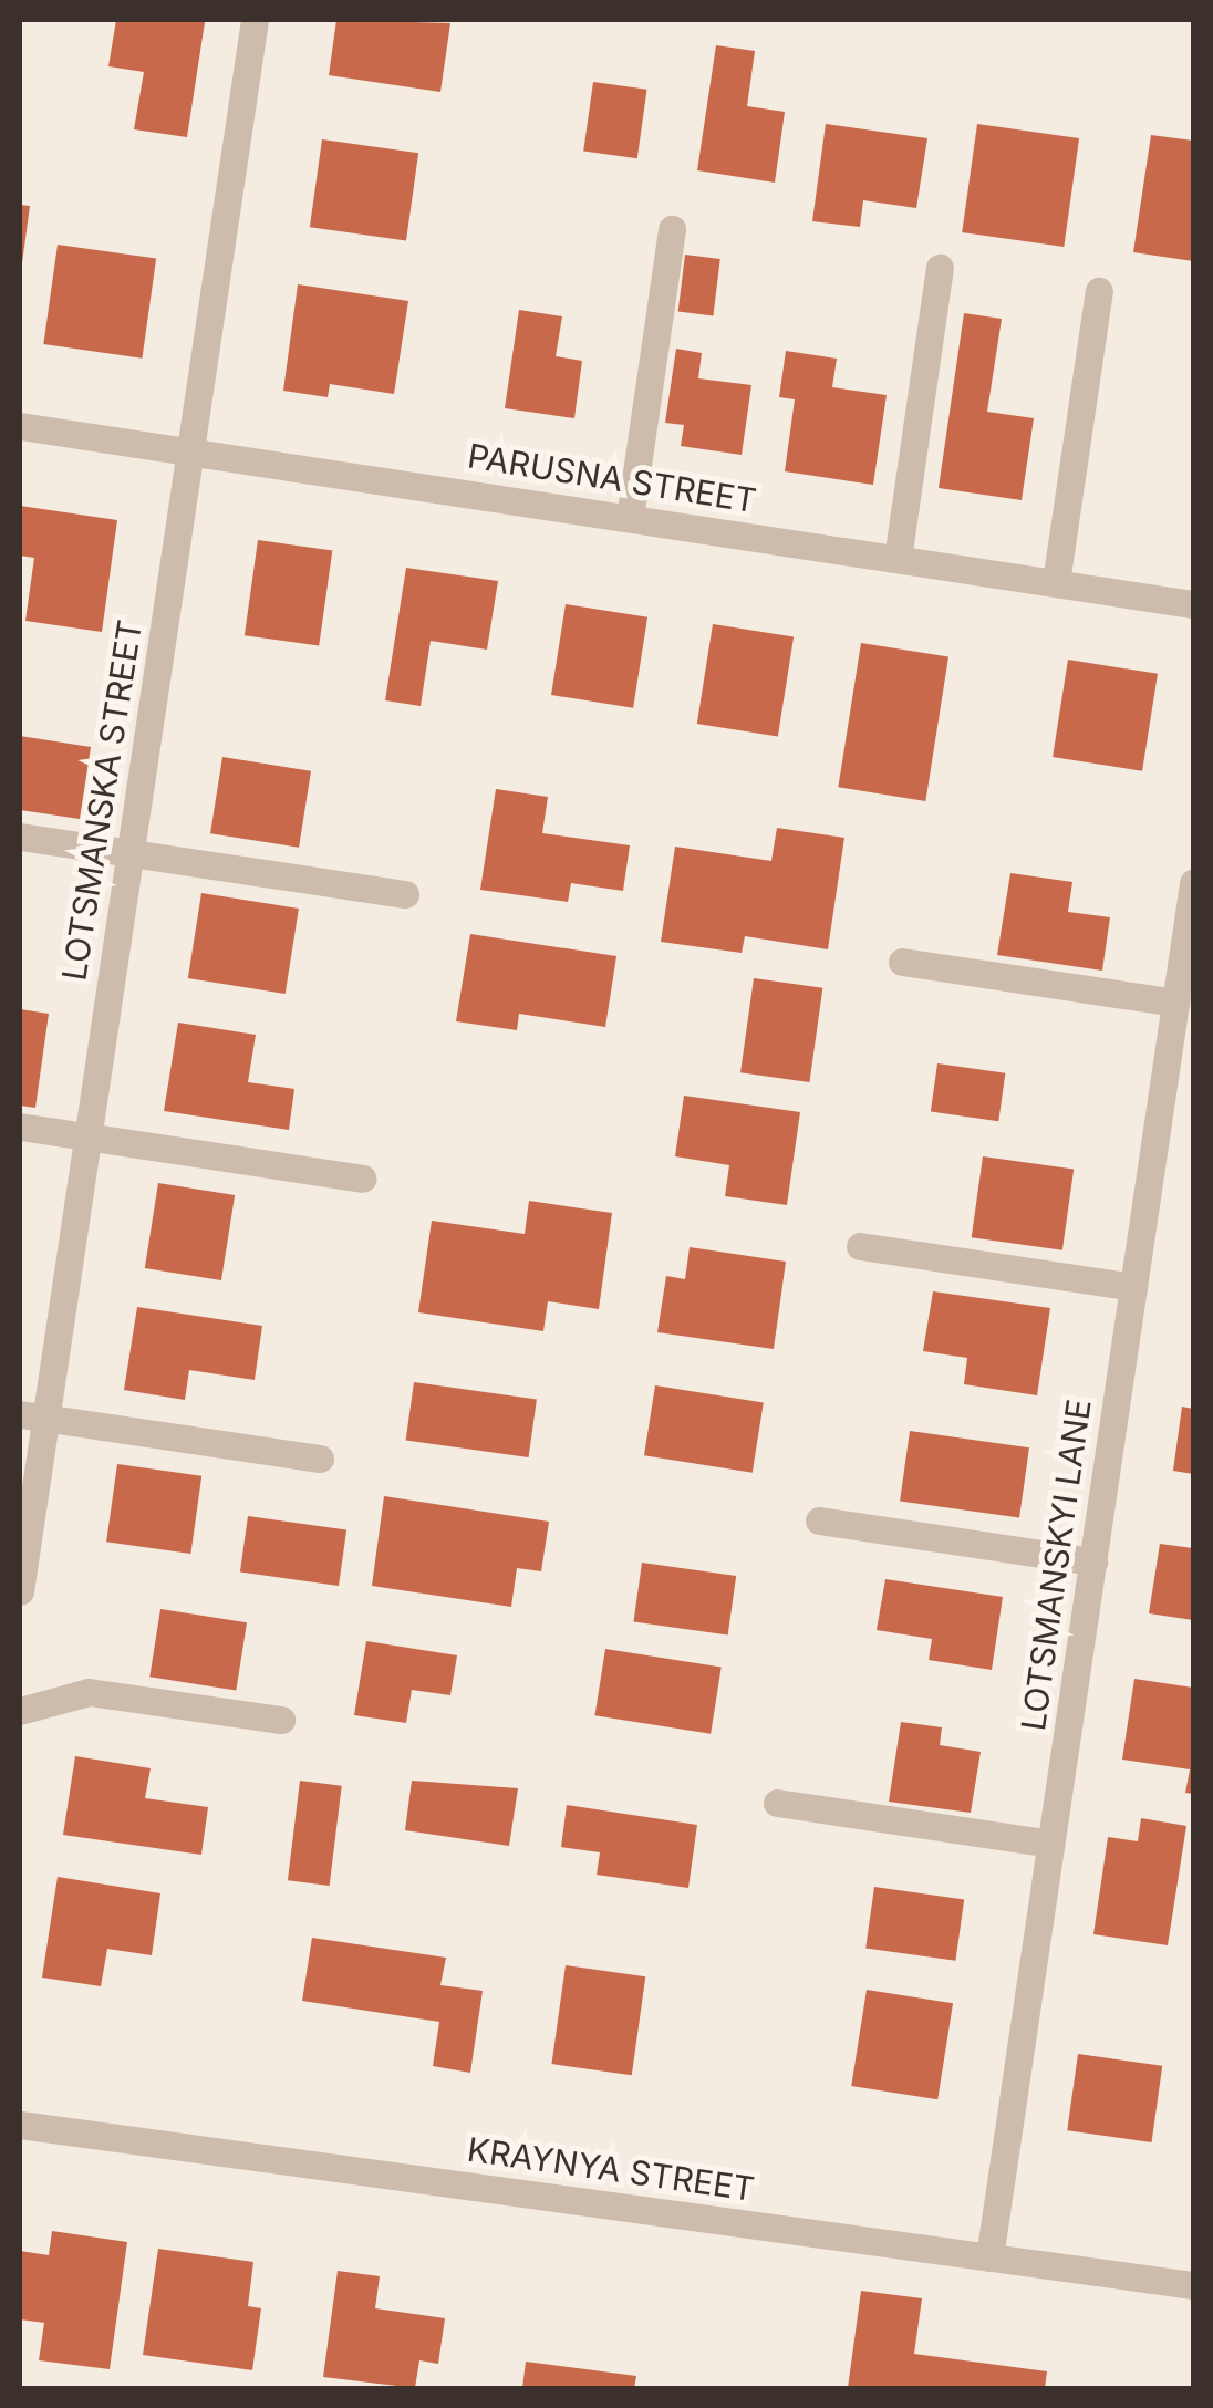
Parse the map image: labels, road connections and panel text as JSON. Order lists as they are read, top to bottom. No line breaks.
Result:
{"streets":{"street":["PARUSNA STREET","LOTSMANSKA STREET","LOTSMANSKYI LANE","KRAYNYA STREET"]},"crossings":[["PARUSNA STREET","LOTSMANSKA STREET"],["LOTSMANSKYI LANE","KRAYNYA STREET"]]}
